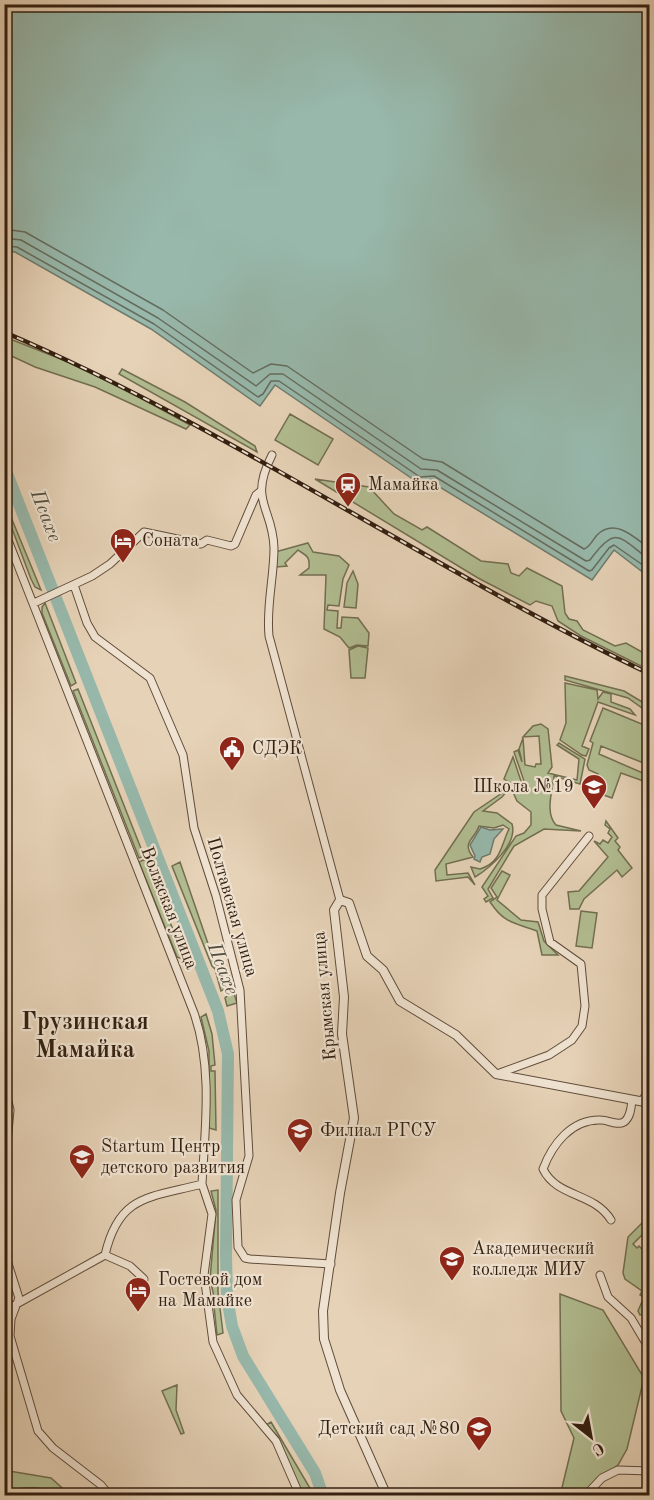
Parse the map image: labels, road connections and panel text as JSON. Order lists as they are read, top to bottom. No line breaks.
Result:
{"streets":{"street":["Полтавская улица","Волжская улица","Крымская улица"]},"crossings":[["Полтавская улица","Крымская улица"],["Волжская улица","Крымская улица"]],"districts":["Грузинская Мамайка"],"water":["Псахе"],"places":{"station":["Мамайка"],"hotel":["Соната","Гостевой дом на Мамайке"],"public building":["СДЭК"],"school or university":["Школа №19","Филиал РГСУ","Startum Центр детского развития","Академический колледж МИУ","Детский сад №80"]},"north":"bottom right"}
